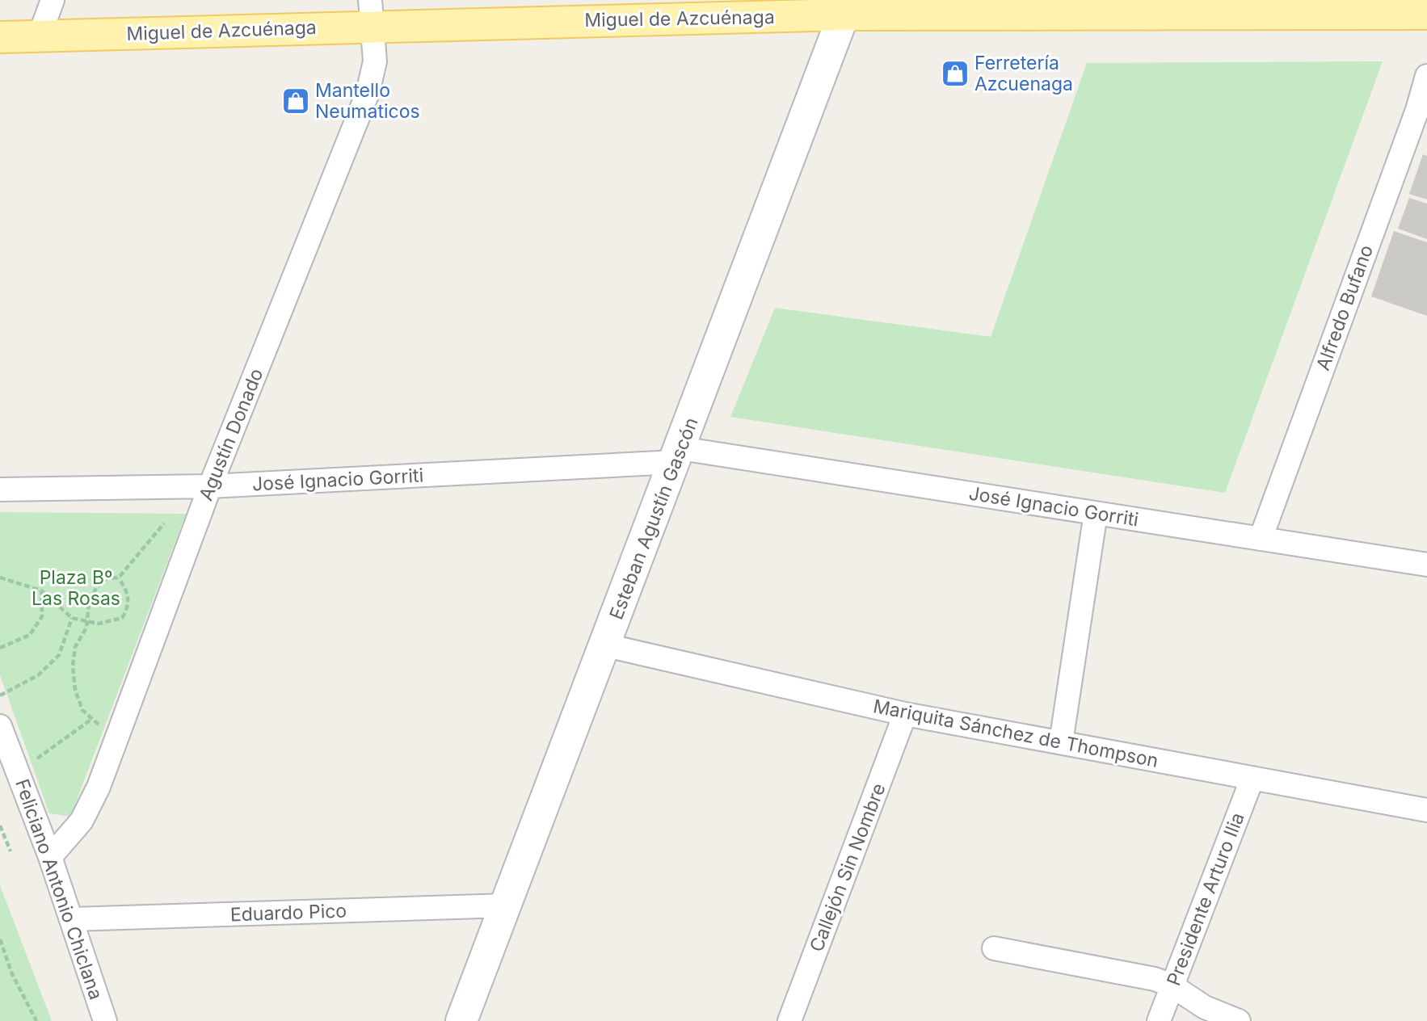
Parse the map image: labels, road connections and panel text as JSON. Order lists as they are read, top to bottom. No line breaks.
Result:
{"streets":{"main road":["Miguel de Azcuénaga"],"street":["Alfredo Bufano","Agustín Donado","José Ignacio Gorriti","Esteban Agustín Gascón","Mariquita Sánchez de Thompson","Callejón Sin Nombre","Feliciano Antonio Chiclana","Presidente Arturo Ilia","Eduardo Pico"]},"crossings":[["Miguel de Azcuénaga","Agustín Donado"],["Miguel de Azcuénaga","Esteban Agustín Gascón"],["Alfredo Bufano","José Ignacio Gorriti"],["Agustín Donado","José Ignacio Gorriti"],["Agustín Donado","Feliciano Antonio Chiclana"],["José Ignacio Gorriti","Esteban Agustín Gascón"],["Esteban Agustín Gascón","Mariquita Sánchez de Thompson"],["Esteban Agustín Gascón","Eduardo Pico"],["Mariquita Sánchez de Thompson","Callejón Sin Nombre"],["Mariquita Sánchez de Thompson","Presidente Arturo Ilia"],["Feliciano Antonio Chiclana","Eduardo Pico"]],"parks":["Plaza Bº Las Rosas"],"places":{"shop":["Ferretería Azcuenaga","Mantello Neumaticos"]}}
